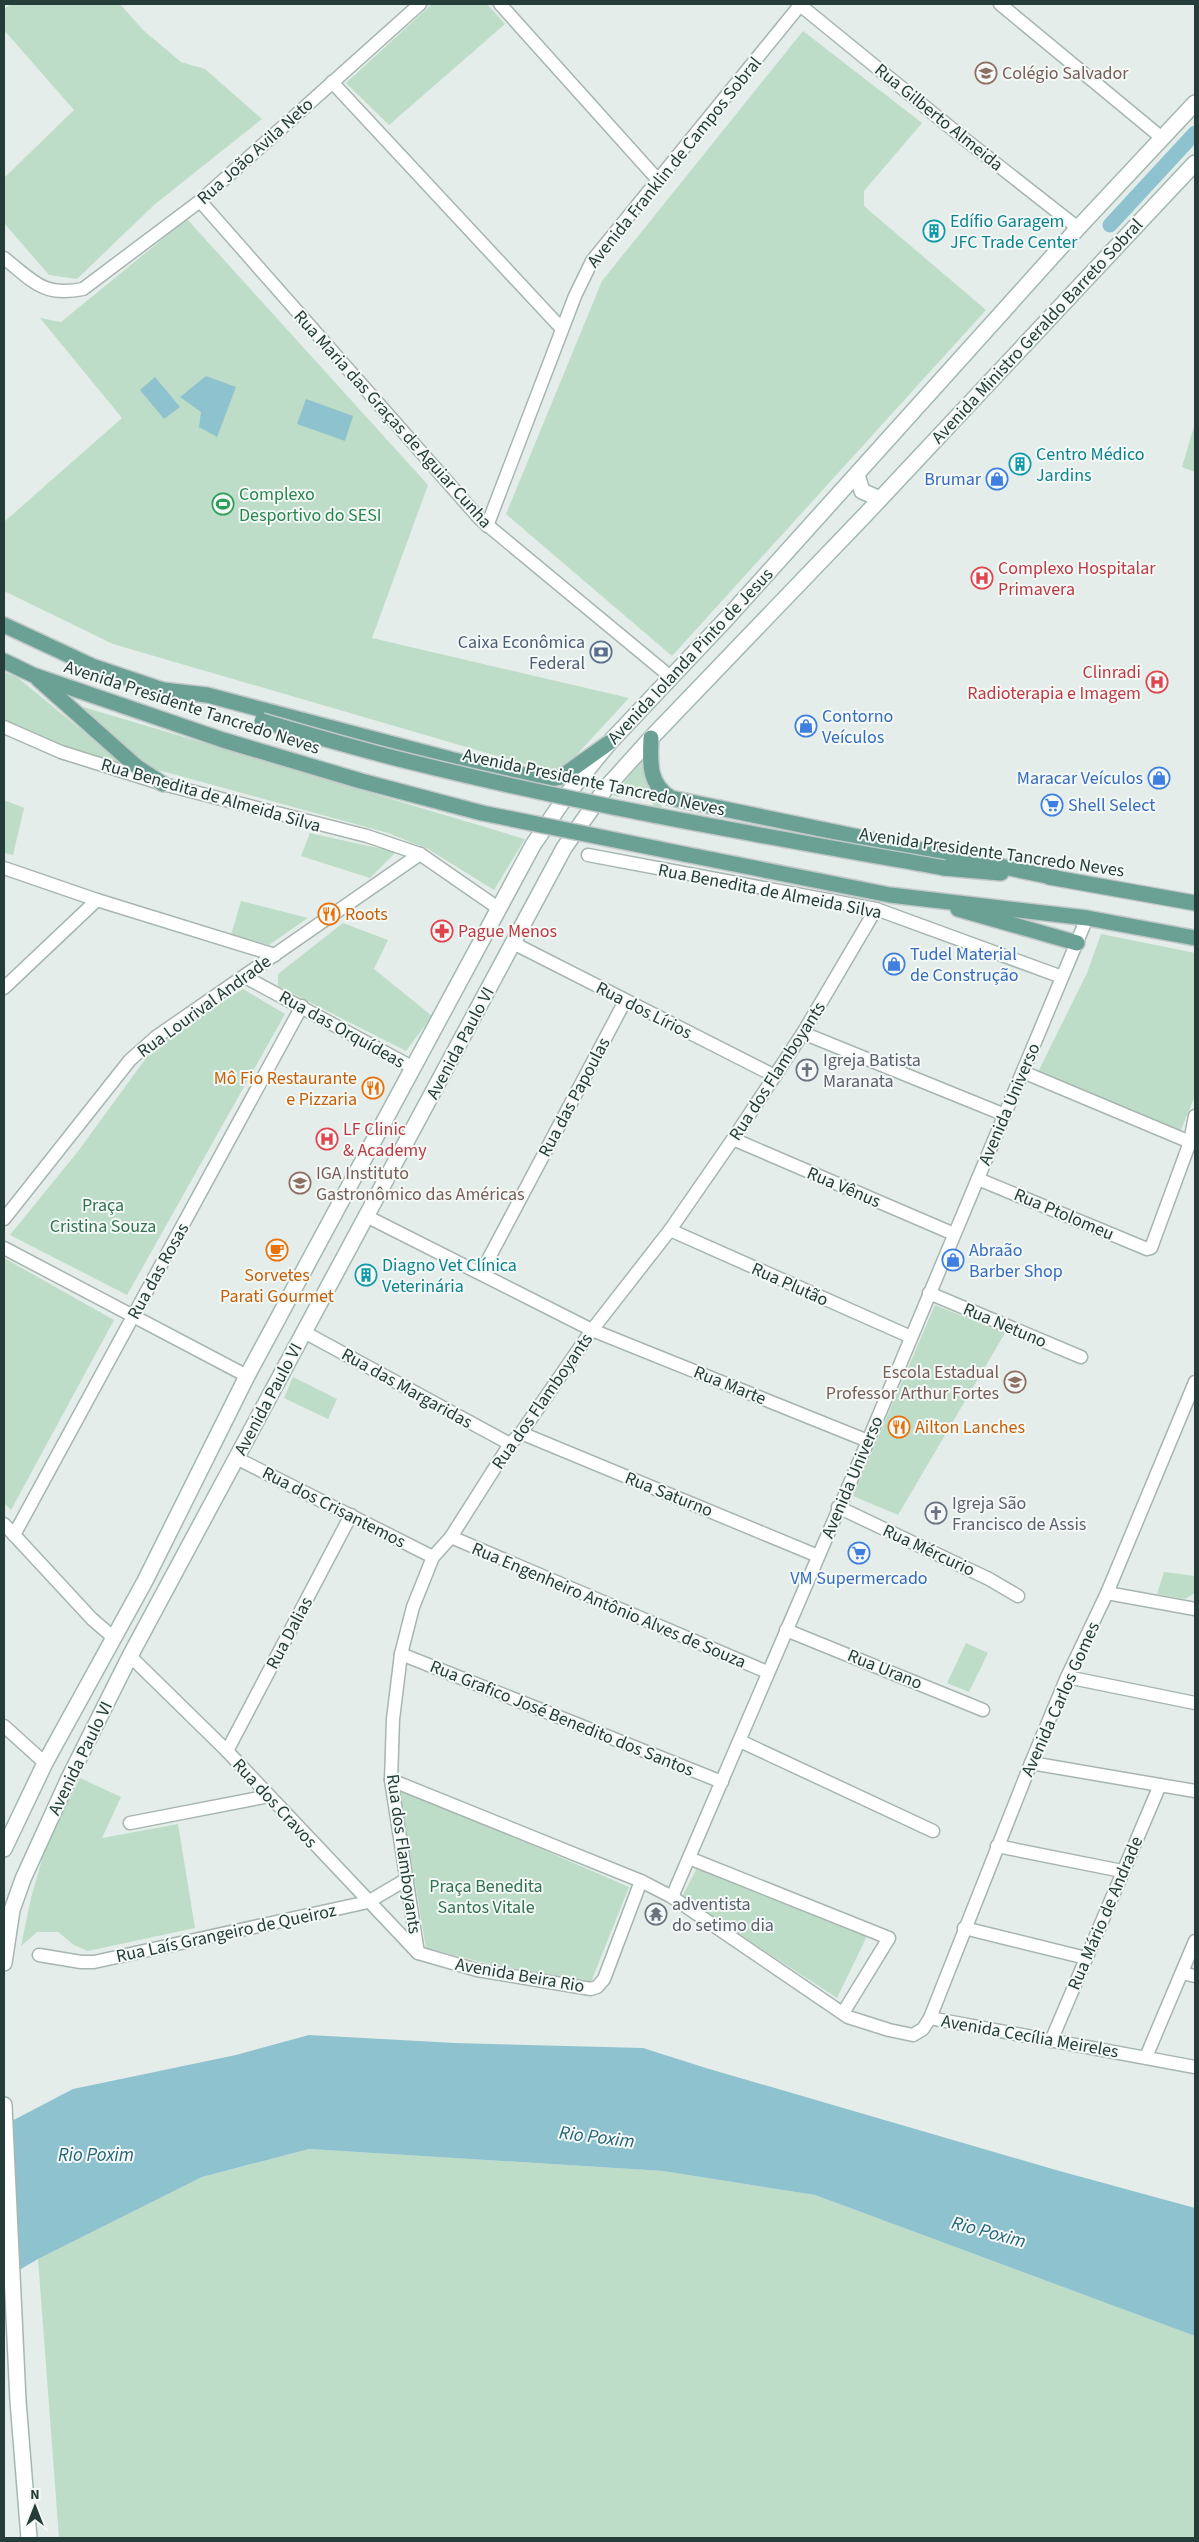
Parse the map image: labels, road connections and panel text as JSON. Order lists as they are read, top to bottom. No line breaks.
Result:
{"streets":{"main road":["Avenida Ministro Geraldo Barreto Sobral","Avenida Iolanda Pinto de Jesus","Avenida Presidente Tancredo Neves","Avenida Paulo VI"],"street":["Rua Gilberto Almeida","Rua João Avila Neto","Avenida Franklin de Campos Sobral","Rua Maria das Graças de Aguiar Cunha","Rua Benedita de Almeida Silva","Rua Lourival Andrade","Rua dos Lírios","Rua das Orquídeas","Rua dos Flamboyants","Rua das Papoulas","Avenida Universo","Rua Vênus","Rua Ptolomeu","Rua das Rosas","Rua Plutão","Rua Netuno","Rua Marte","Rua das Margaridas","Rua Saturno","Rua dos Crisantemos","Rua Mércurio","Rua Engenheiro Antônio Alves de Souza","Rua Dalias","Rua Urano","Avenida Carlos Gomes","Rua Grafico José Benedito dos Santos","Rua dos Cravos","Rua Mário de Andrade","Rua Laís Grangeiro de Queiroz","Avenida Beira Rio","Avenida Cecília Meireles"]},"crossings":[["Rua Gilberto Almeida","Avenida Franklin de Campos Sobral"],["Rua Gilberto Almeida","Avenida Ministro Geraldo Barreto Sobral"],["Rua João Avila Neto","Rua Maria das Graças de Aguiar Cunha"],["Avenida Franklin de Campos Sobral","Rua Maria das Graças de Aguiar Cunha"],["Avenida Ministro Geraldo Barreto Sobral","Avenida Iolanda Pinto de Jesus"],["Rua Maria das Graças de Aguiar Cunha","Avenida Iolanda Pinto de Jesus"],["Avenida Iolanda Pinto de Jesus","Avenida Paulo VI"],["Avenida Presidente Tancredo Neves","Avenida Universo"],["Rua Benedita de Almeida Silva","Rua Lourival Andrade"],["Rua Benedita de Almeida Silva","Avenida Paulo VI"],["Rua Benedita de Almeida Silva","Rua dos Flamboyants"],["Rua Benedita de Almeida Silva","Avenida Universo"],["Rua Lourival Andrade","Rua das Orquídeas"],["Rua dos Lírios","Avenida Paulo VI"],["Rua dos Lírios","Rua dos Flamboyants"],["Rua dos Lírios","Rua das Papoulas"],["Rua das Orquídeas","Avenida Paulo VI"],["Rua das Orquídeas","Rua das Rosas"],["Avenida Paulo VI","Rua Marte"],["Avenida Paulo VI","Rua das Margaridas"],["Avenida Paulo VI","Rua dos Crisantemos"],["Avenida Paulo VI","Rua dos Cravos"],["Rua dos Flamboyants","Rua Vênus"],["Rua dos Flamboyants","Rua Plutão"],["Rua dos Flamboyants","Rua Marte"],["Rua dos Flamboyants","Rua das Margaridas"],["Rua dos Flamboyants","Rua Saturno"],["Rua dos Flamboyants","Rua dos Crisantemos"],["Rua dos Flamboyants","Rua Engenheiro Antônio Alves de Souza"],["Rua dos Flamboyants","Rua Grafico José Benedito dos Santos"],["Rua dos Flamboyants","Rua dos Cravos"],["Rua dos Flamboyants","Rua Laís Grangeiro de Queiroz"],["Rua dos Flamboyants","Avenida Beira Rio"],["Rua dos Flamboyants","Avenida Cecília Meireles"],["Rua das Papoulas","Rua Marte"],["Avenida Universo","Rua Vênus"],["Avenida Universo","Rua Ptolomeu"],["Avenida Universo","Rua Plutão"],["Avenida Universo","Rua Netuno"],["Avenida Universo","Rua Marte"],["Avenida Universo","Rua Saturno"],["Avenida Universo","Rua Mércurio"],["Avenida Universo","Rua Engenheiro Antônio Alves de Souza"],["Avenida Universo","Rua Urano"],["Avenida Universo","Rua Grafico José Benedito dos Santos"],["Avenida Universo","Avenida Cecília Meireles"],["Rua dos Crisantemos","Rua Dalias"],["Rua Dalias","Rua dos Cravos"],["Avenida Carlos Gomes","Avenida Cecília Meireles"],["Rua dos Cravos","Rua Laís Grangeiro de Queiroz"],["Rua dos Cravos","Avenida Beira Rio"],["Rua Mário de Andrade","Avenida Cecília Meireles"],["Avenida Beira Rio","Avenida Cecília Meireles"]],"water":["Rio Poxim"],"parks":["Praça Cristina Souza","Praça Benedita Santos Vitale"],"places":{"school or university":["Colégio Salvador","IGA Instituto Gastronômico das Américas","Escola Estadual Professor Arthur Fortes"],"building":["Edífio Garagem JFC Trade Center","Centro Médico Jardins","Diagno Vet Clínica Veterinária"],"shop":["Brumar","Contorno Veículos","Maracar Veículos","Tudel Material de Construção","Abraão Barber Shop"],"sports":["Complexo Desportivo do SESI"],"hospital":["Complexo Hospitalar Primavera","Clinradi Radioterapia e Imagem","LF Clinic & Academy"],"bank":["Caixa Econômica Federal"],"supermarket":["Shell Select","VM Supermercado"],"restaurant":["Roots","Mô Fio Restaurante e Pizzaria","Ailton Lanches"],"pharmacy":["Pague Menos"],"church":["Igreja Batista Maranata","Igreja São Francisco de Assis"],"cafe":["Sorvetes Parati Gourmet"],"temple":["adventista do setimo dia"]},"north":"top"}
